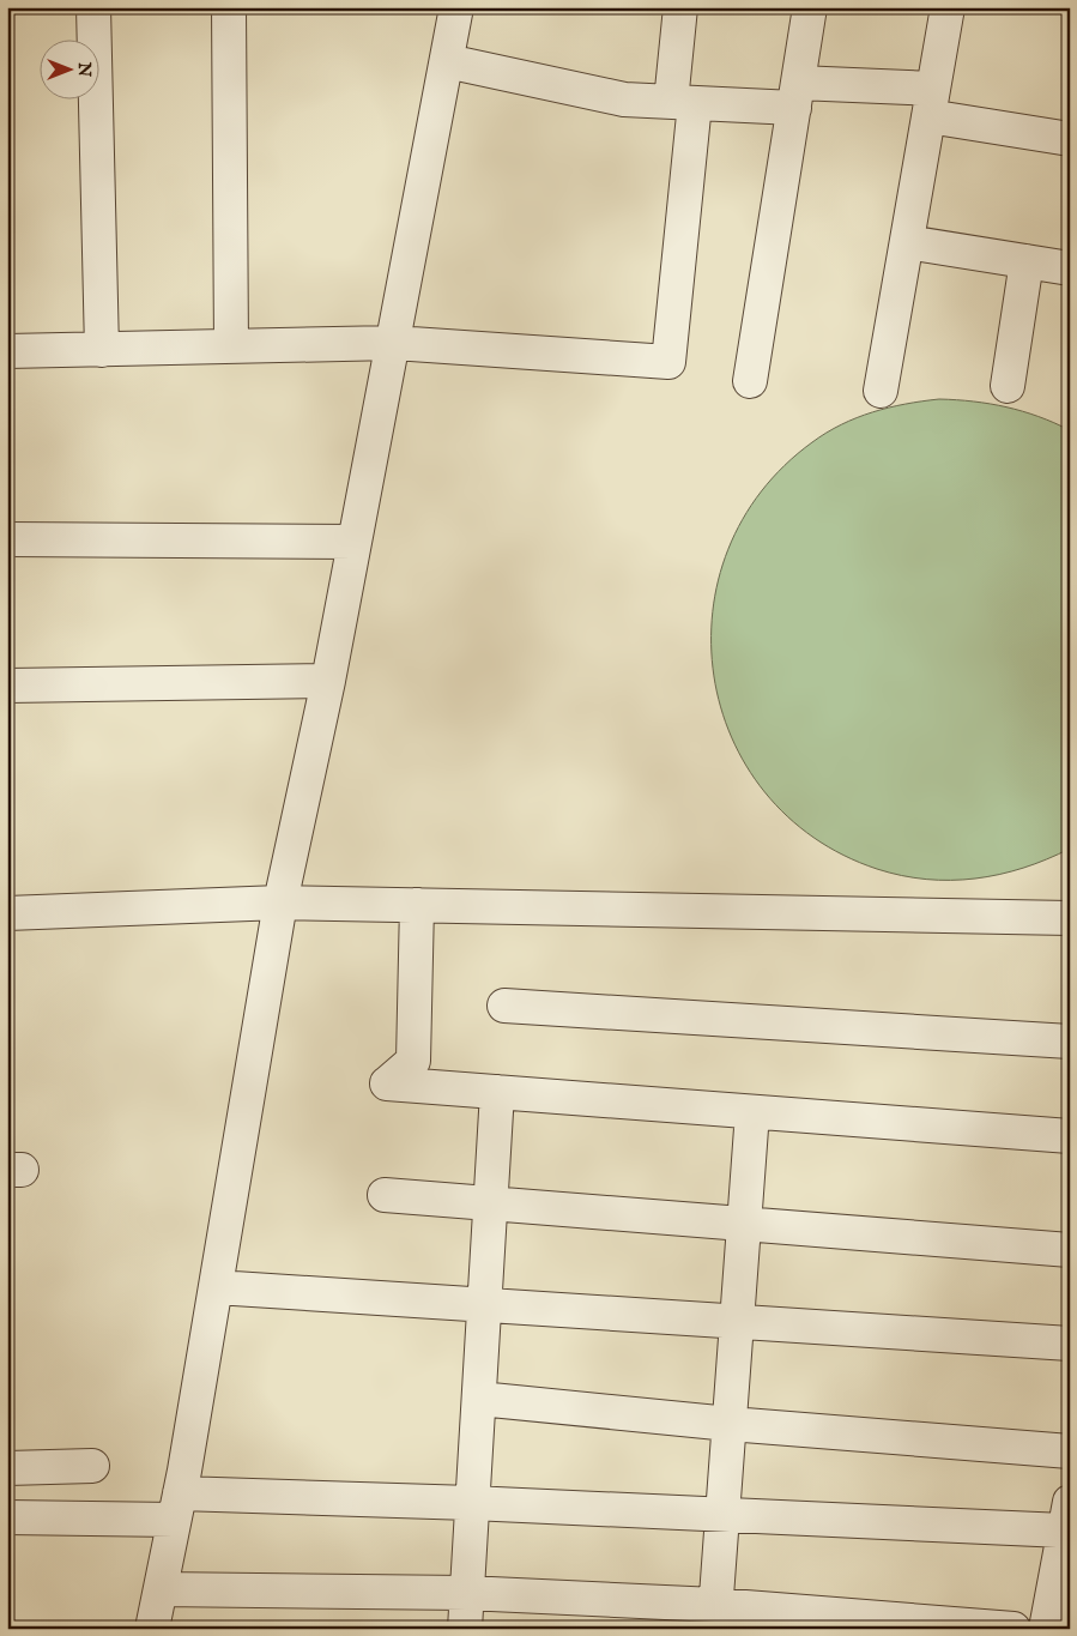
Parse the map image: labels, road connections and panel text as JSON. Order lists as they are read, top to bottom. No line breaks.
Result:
{"north":"right"}
